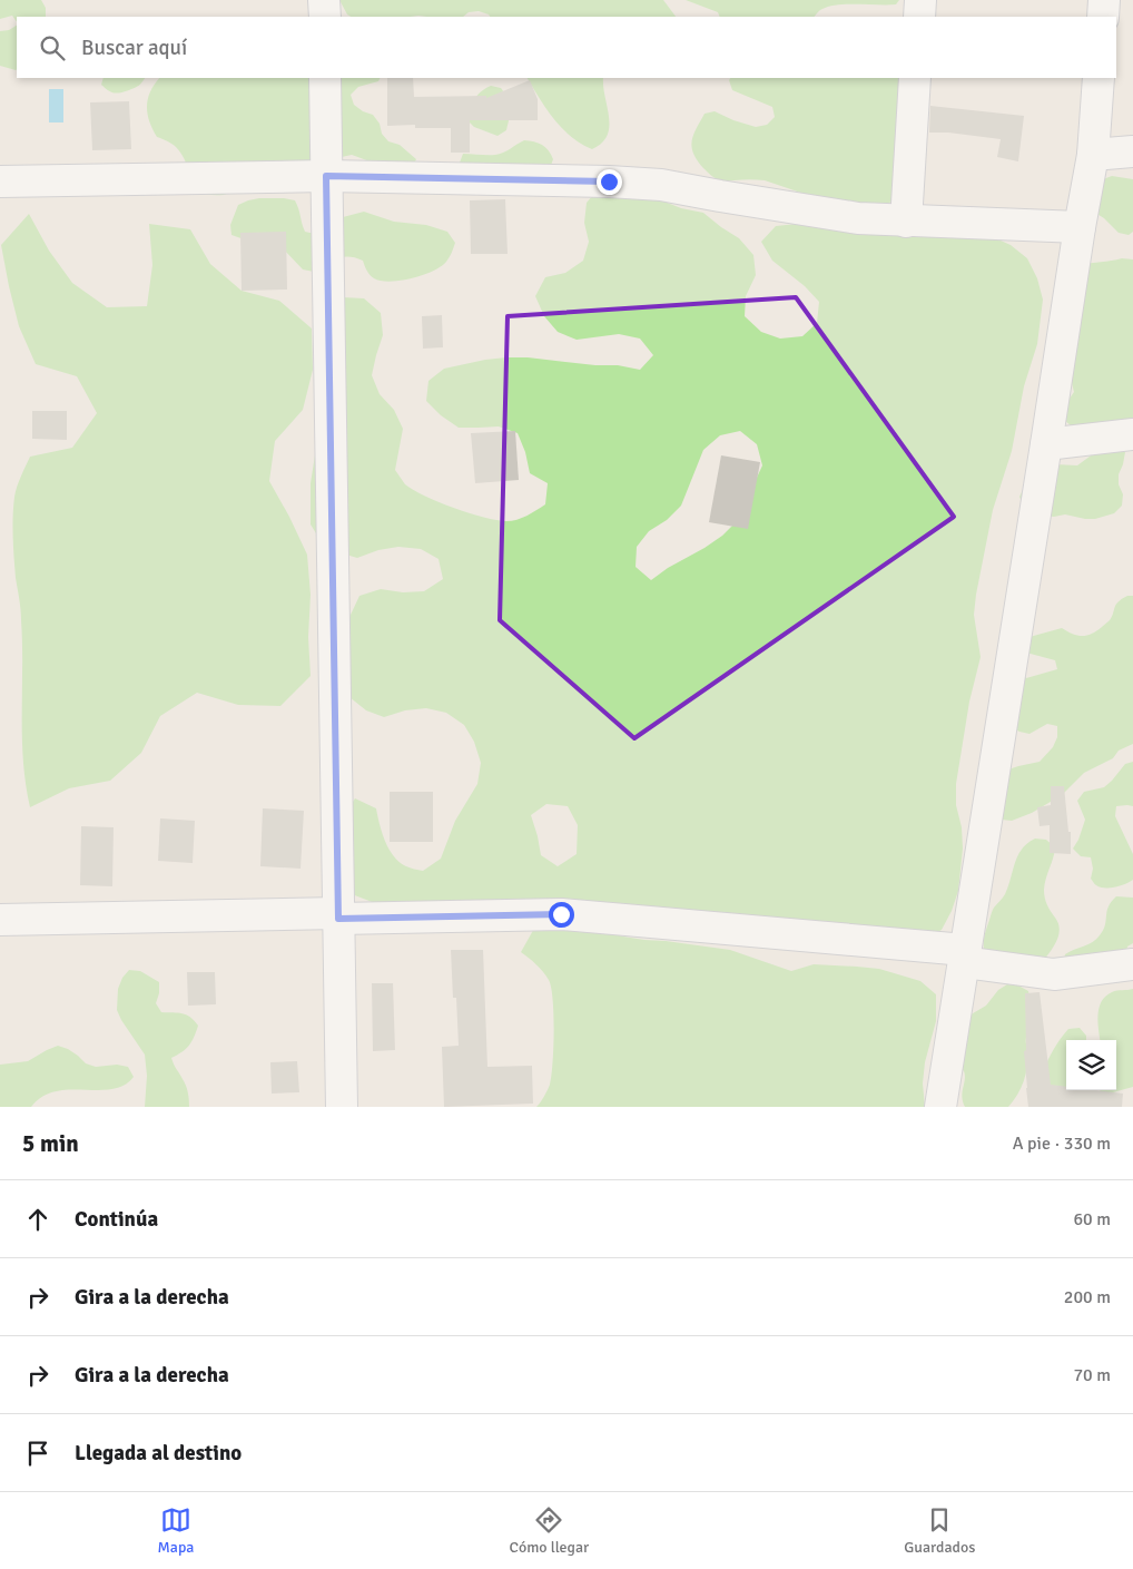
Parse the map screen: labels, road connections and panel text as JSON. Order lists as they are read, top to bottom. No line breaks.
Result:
{"page":{"search":"Buscar aquí","heading":["5 min","A pie · 330 m"],"list":[["Continúa","60 m"],["Gira a la derecha","200 m"],["Gira a la derecha","70 m"],"Llegada al destino"],"nav":["Mapa","Cómo llegar","Guardados"]}}
